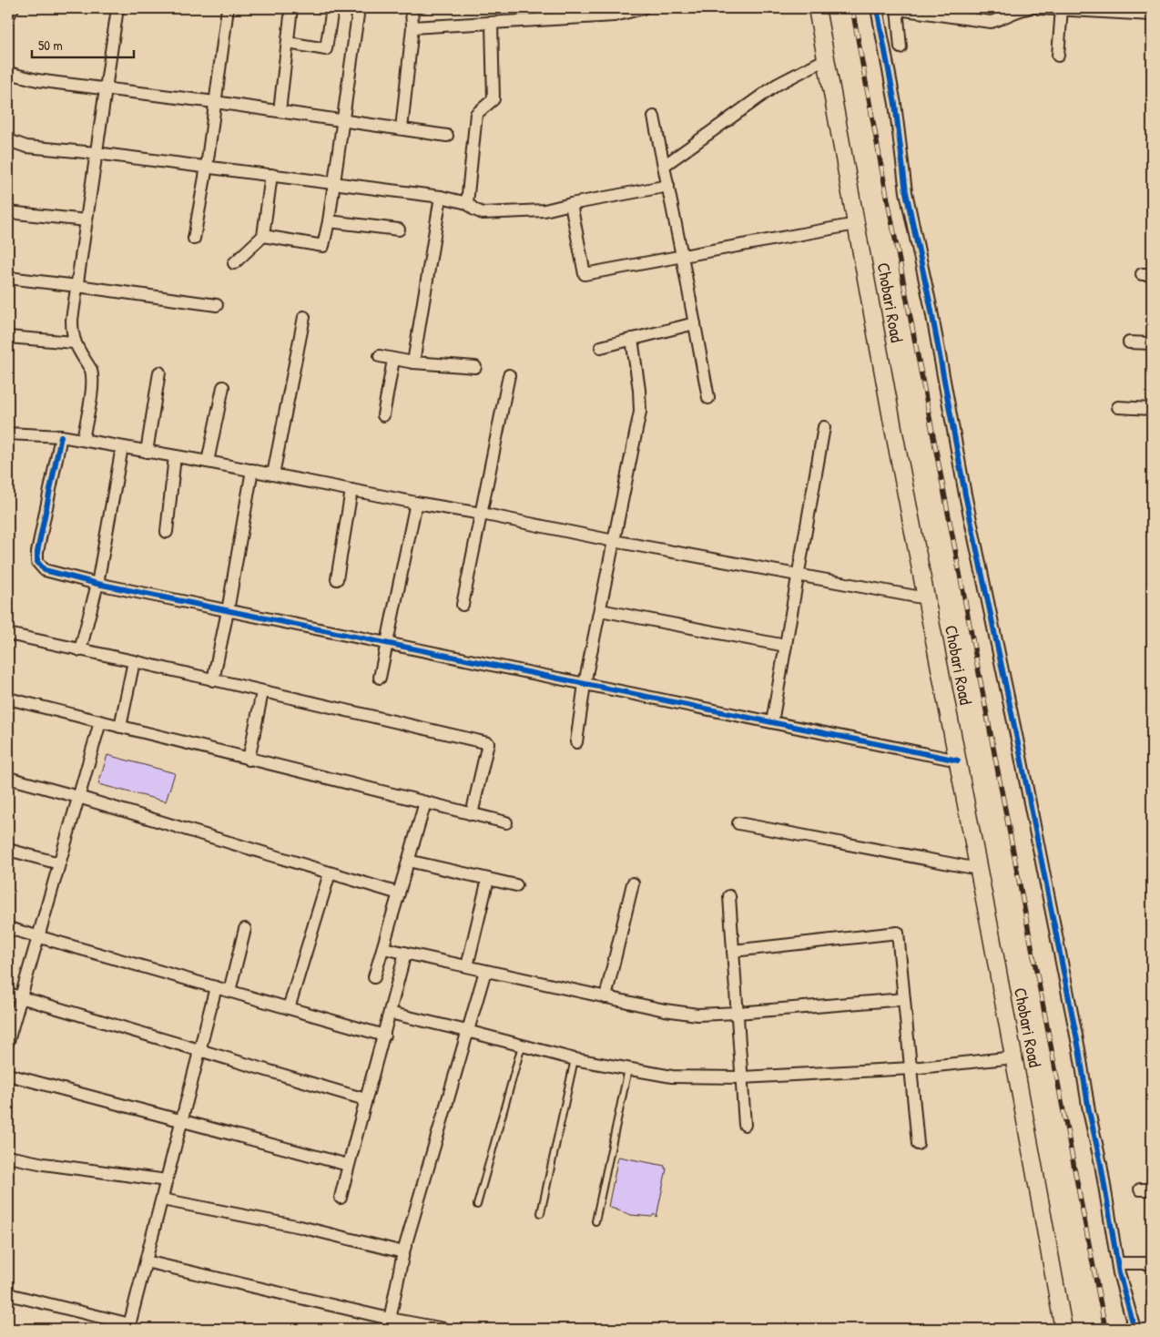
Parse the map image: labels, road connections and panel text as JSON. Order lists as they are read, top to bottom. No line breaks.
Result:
{"streets":{"street":["Chobari Road"]},"scale_bar":"50 m"}
